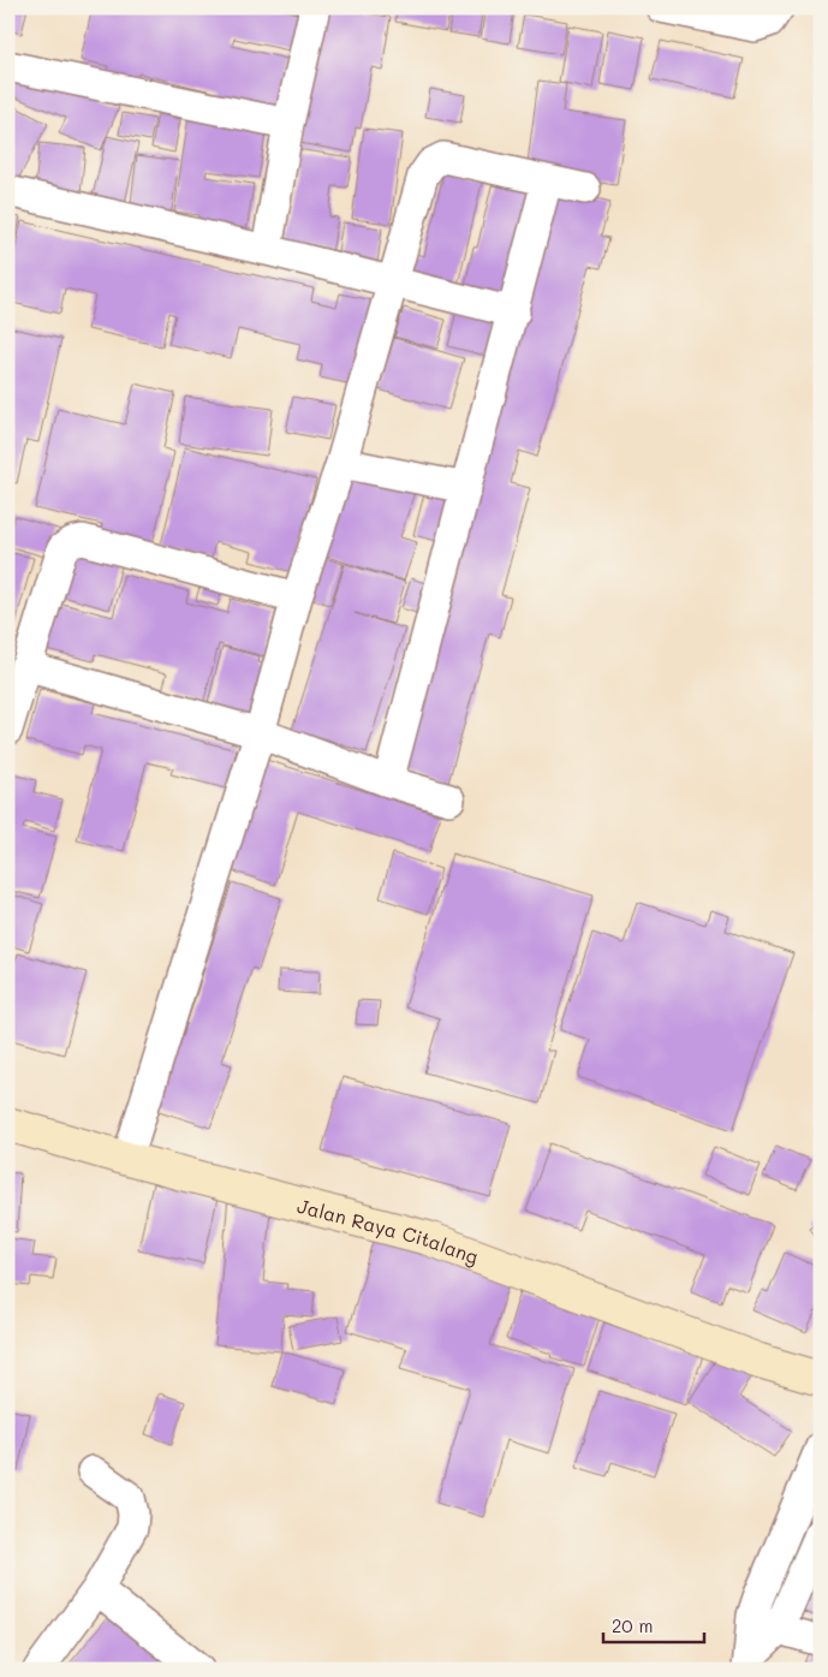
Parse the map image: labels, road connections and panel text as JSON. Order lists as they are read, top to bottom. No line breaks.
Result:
{"streets":{"street":["Jalan Raya Citalang"]},"scale_bar":"20 m"}
